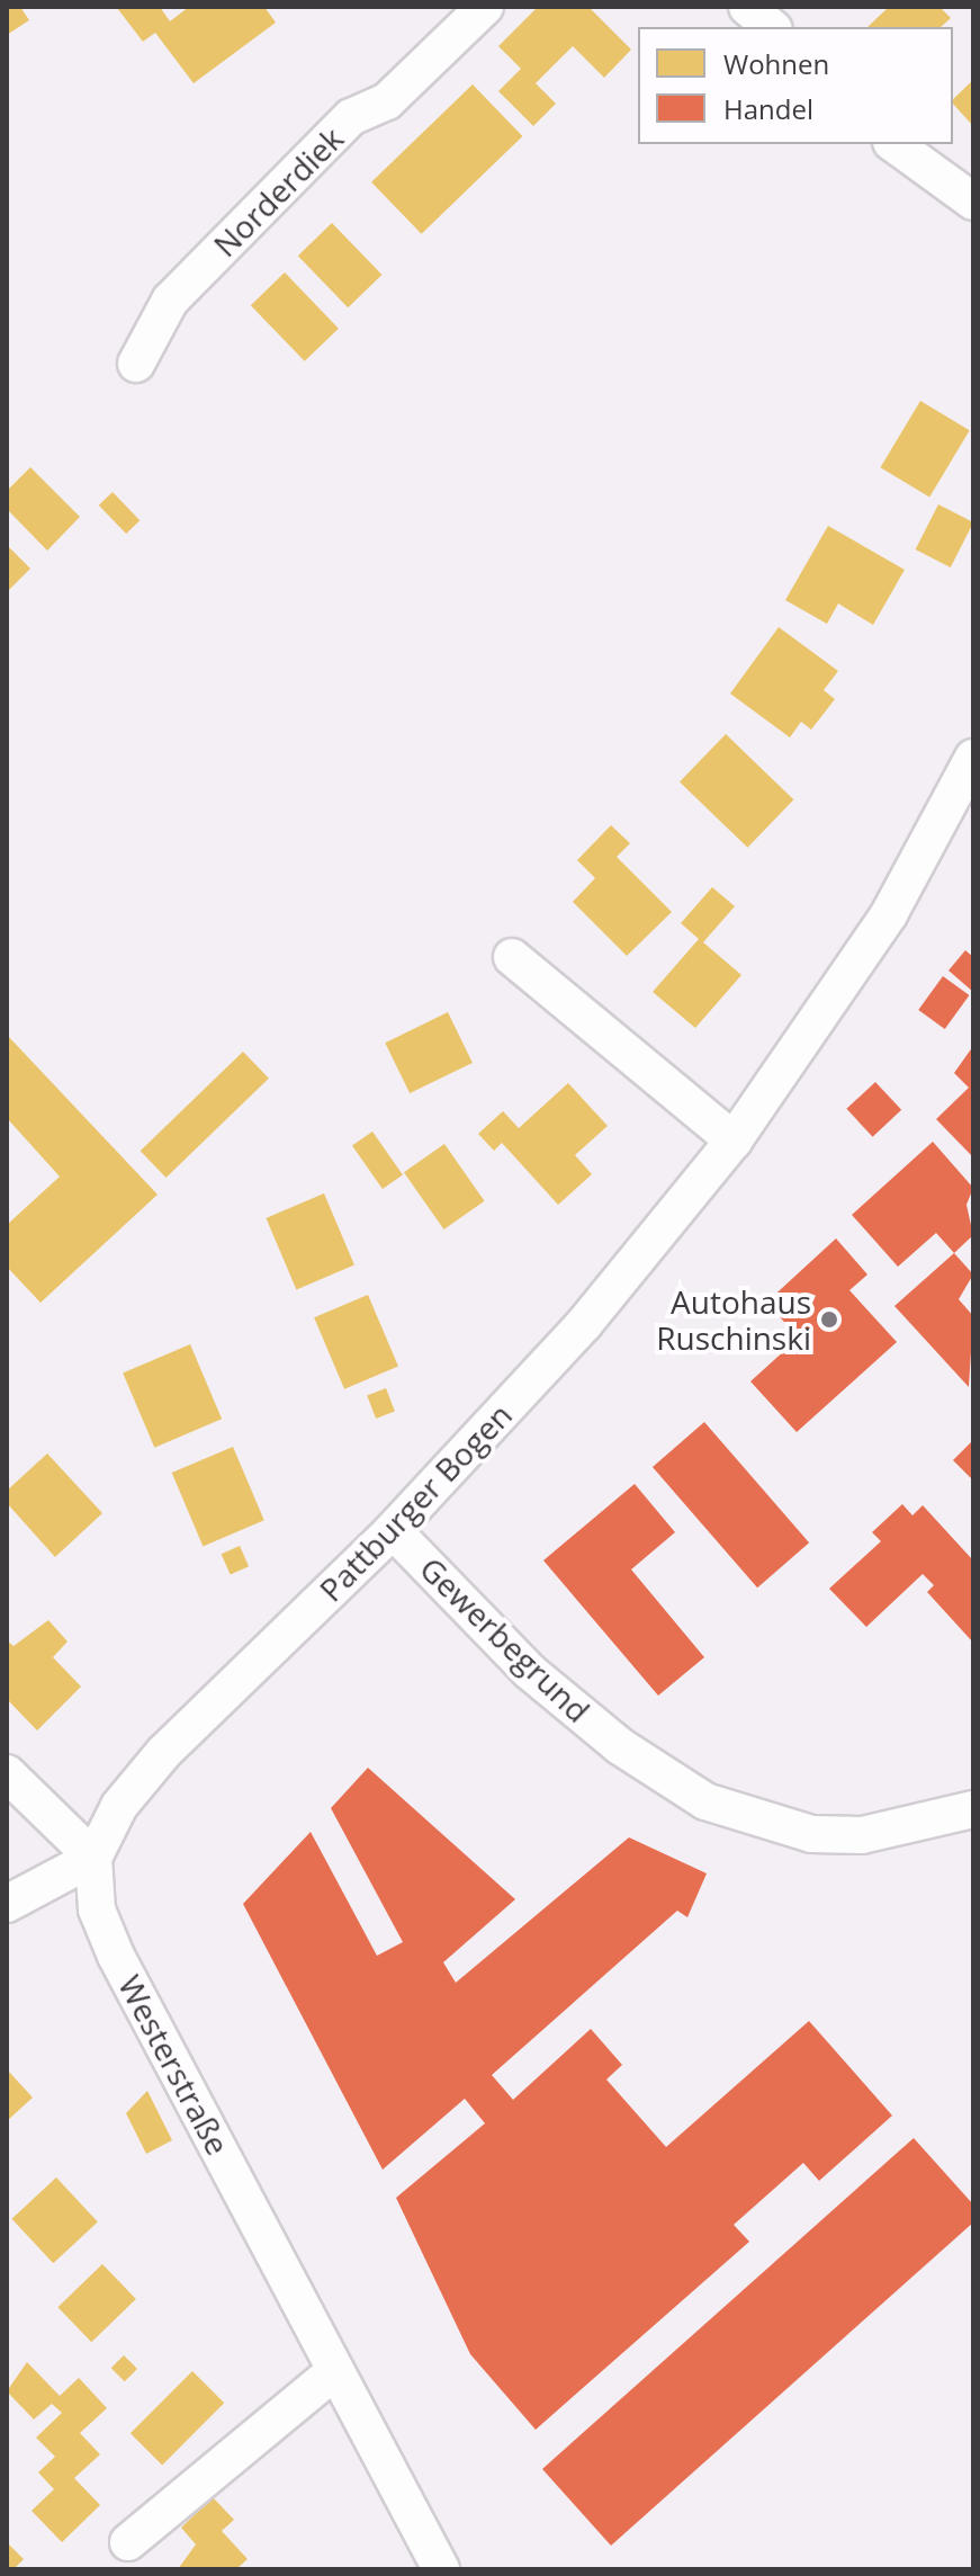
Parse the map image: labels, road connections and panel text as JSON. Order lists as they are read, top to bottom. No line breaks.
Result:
{"streets":{"street":["Norderdiek","Pattburger Bogen","Gewerbegrund","Westerstraße"]},"crossings":[["Pattburger Bogen","Gewerbegrund"],["Pattburger Bogen","Westerstraße"]],"places":["Autohaus Ruschinski"],"legend":["Wohnen","Handel"]}
